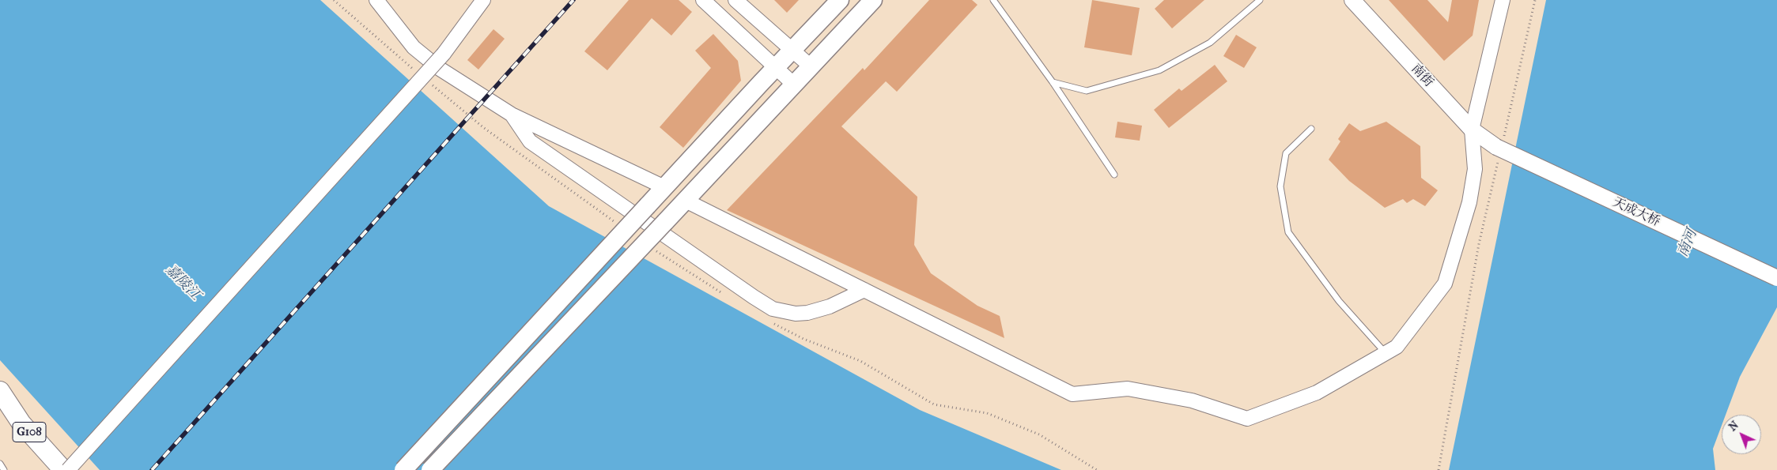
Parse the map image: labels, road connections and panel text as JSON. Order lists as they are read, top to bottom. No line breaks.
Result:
{"streets":{"highway":["G108"],"main road":["南街","天成大桥"]},"crossings":[["南街","天成大桥"]],"water":["南河","嘉陵江"],"north":"top left"}
